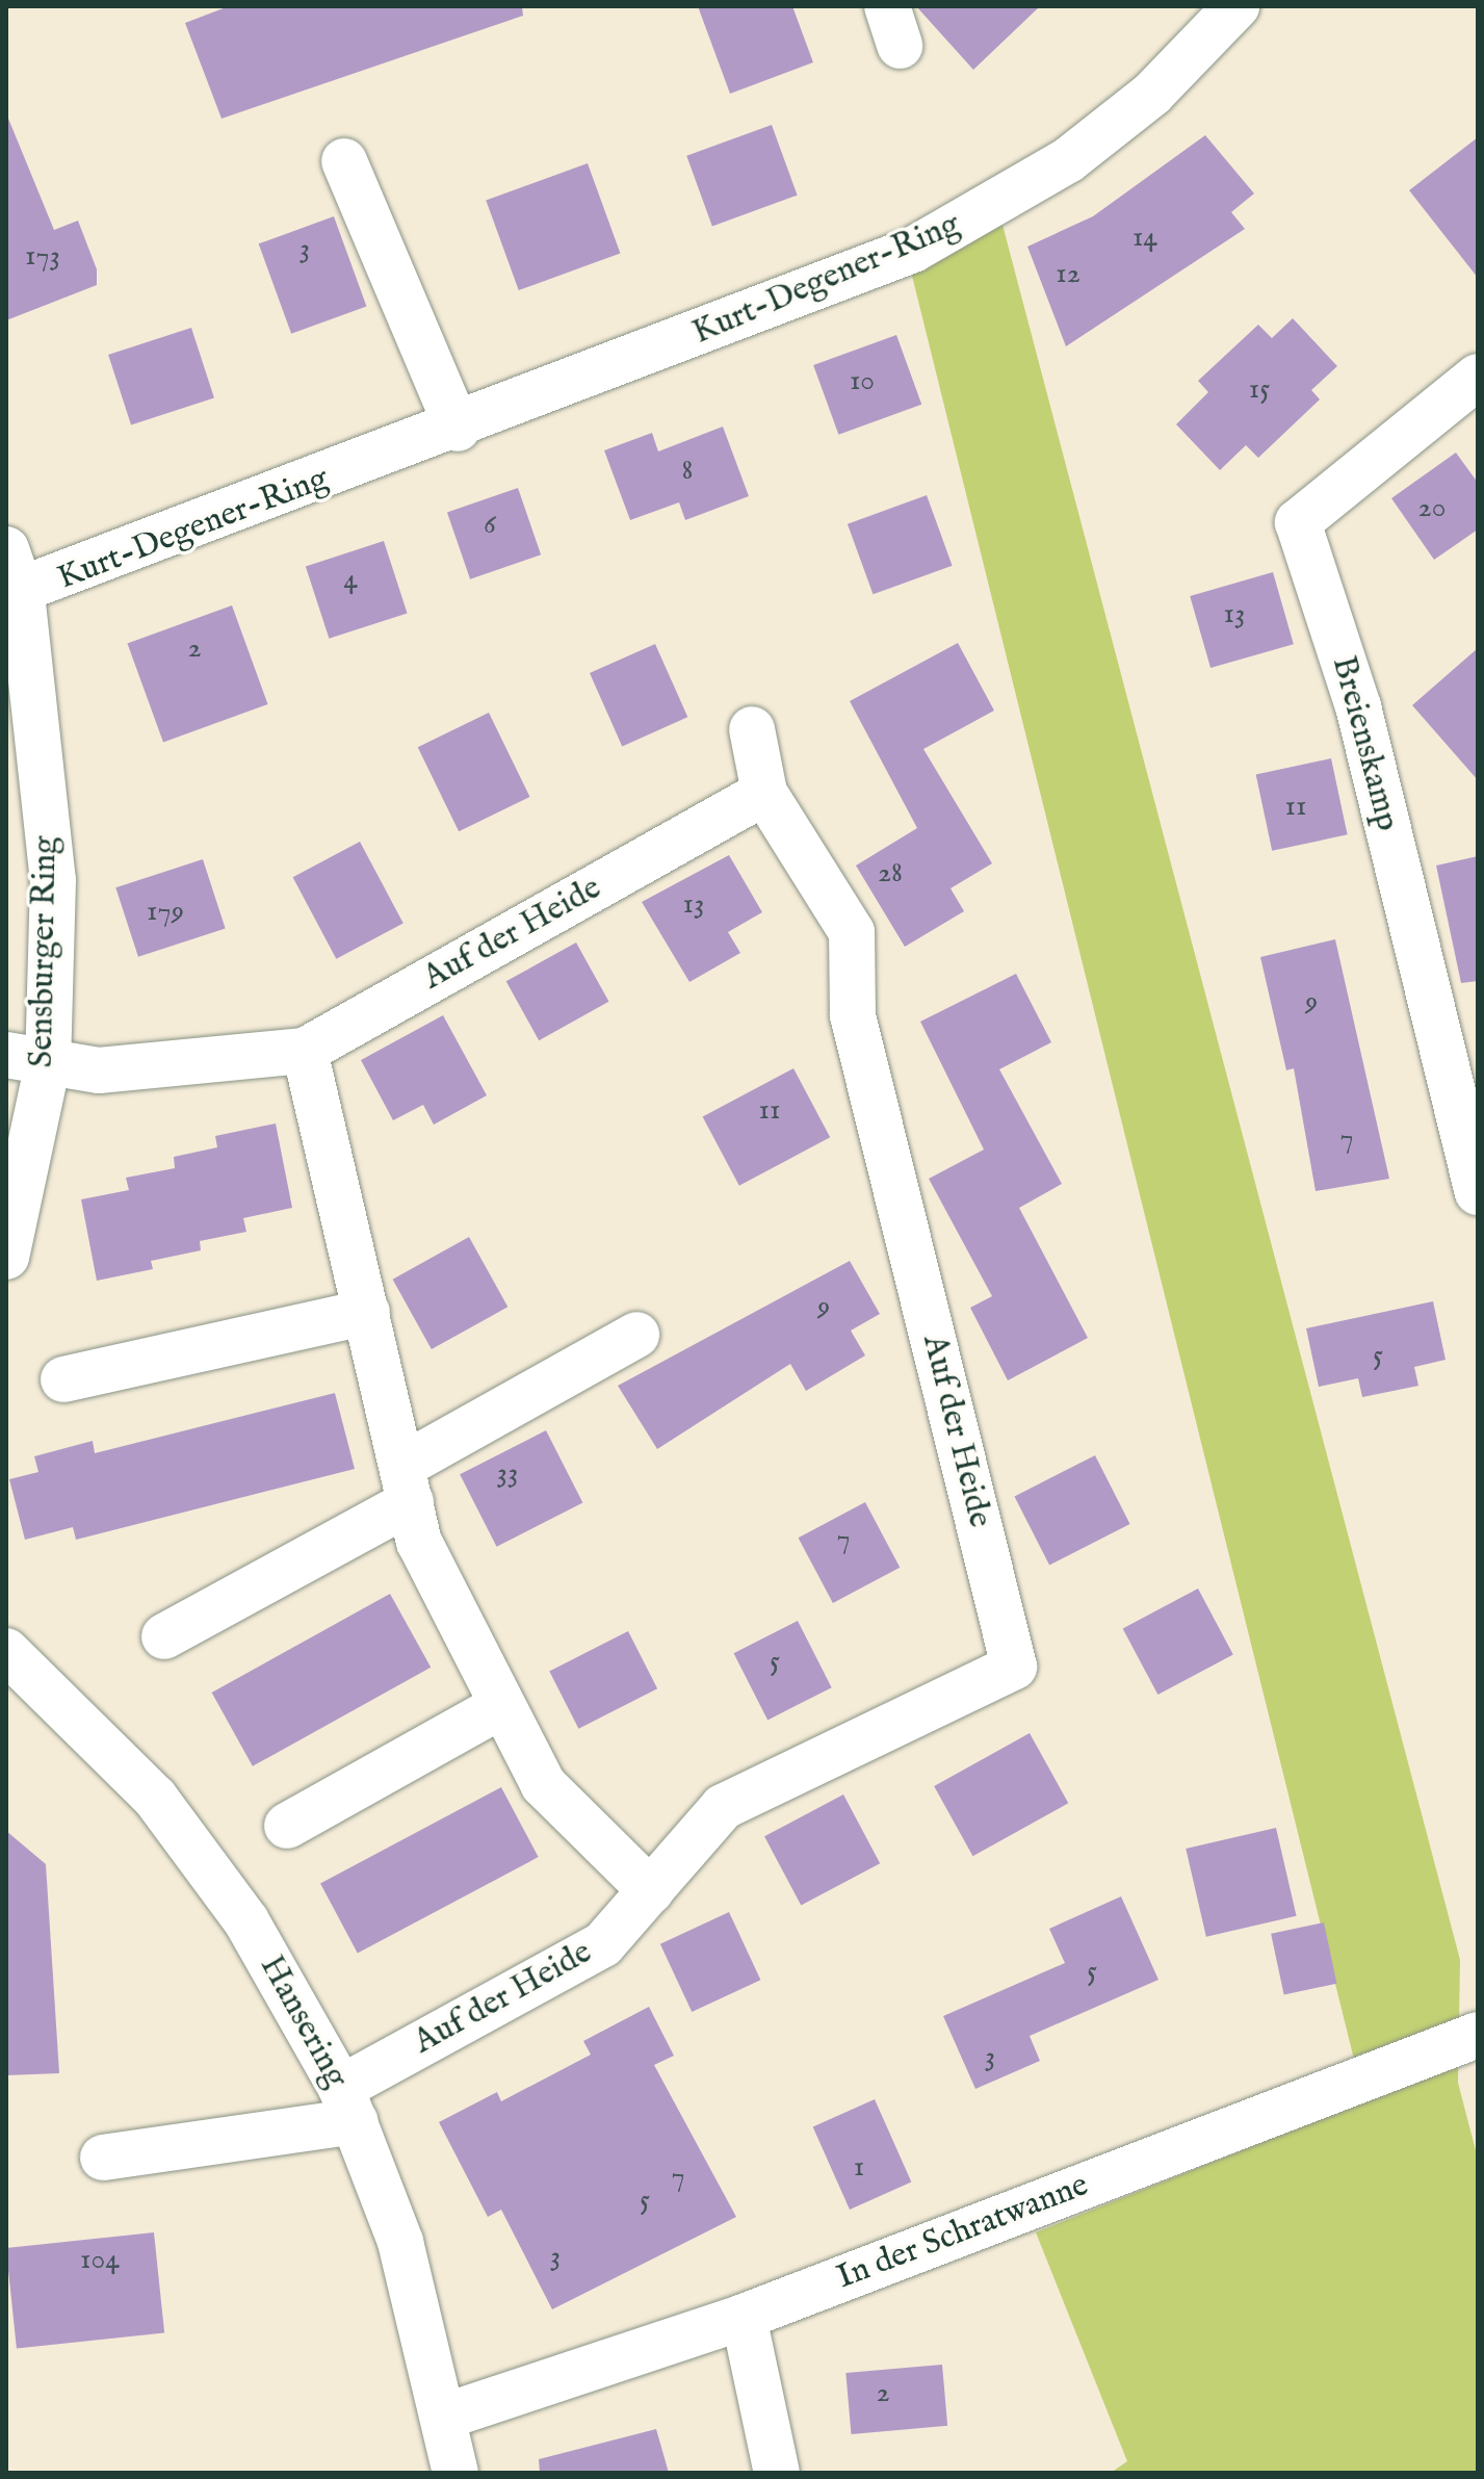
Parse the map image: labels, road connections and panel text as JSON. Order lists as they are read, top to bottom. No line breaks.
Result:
{"streets":{"street":["Kurt-Degener-Ring","Breienskamp","Auf der Heide","Sensburger Ring","Hansering","In der Schratwanne"]},"crossings":[["Kurt-Degener-Ring","Sensburger Ring"],["Auf der Heide","Sensburger Ring"],["Auf der Heide","Hansering"],["Hansering","In der Schratwanne"]],"house_numbers":["14","3","173","12","10","15","8","20","6","4","13","2","11","28","13","179","9","11","7","9","5","33","7","5","5","3","1","7","5","3","104","2"]}
